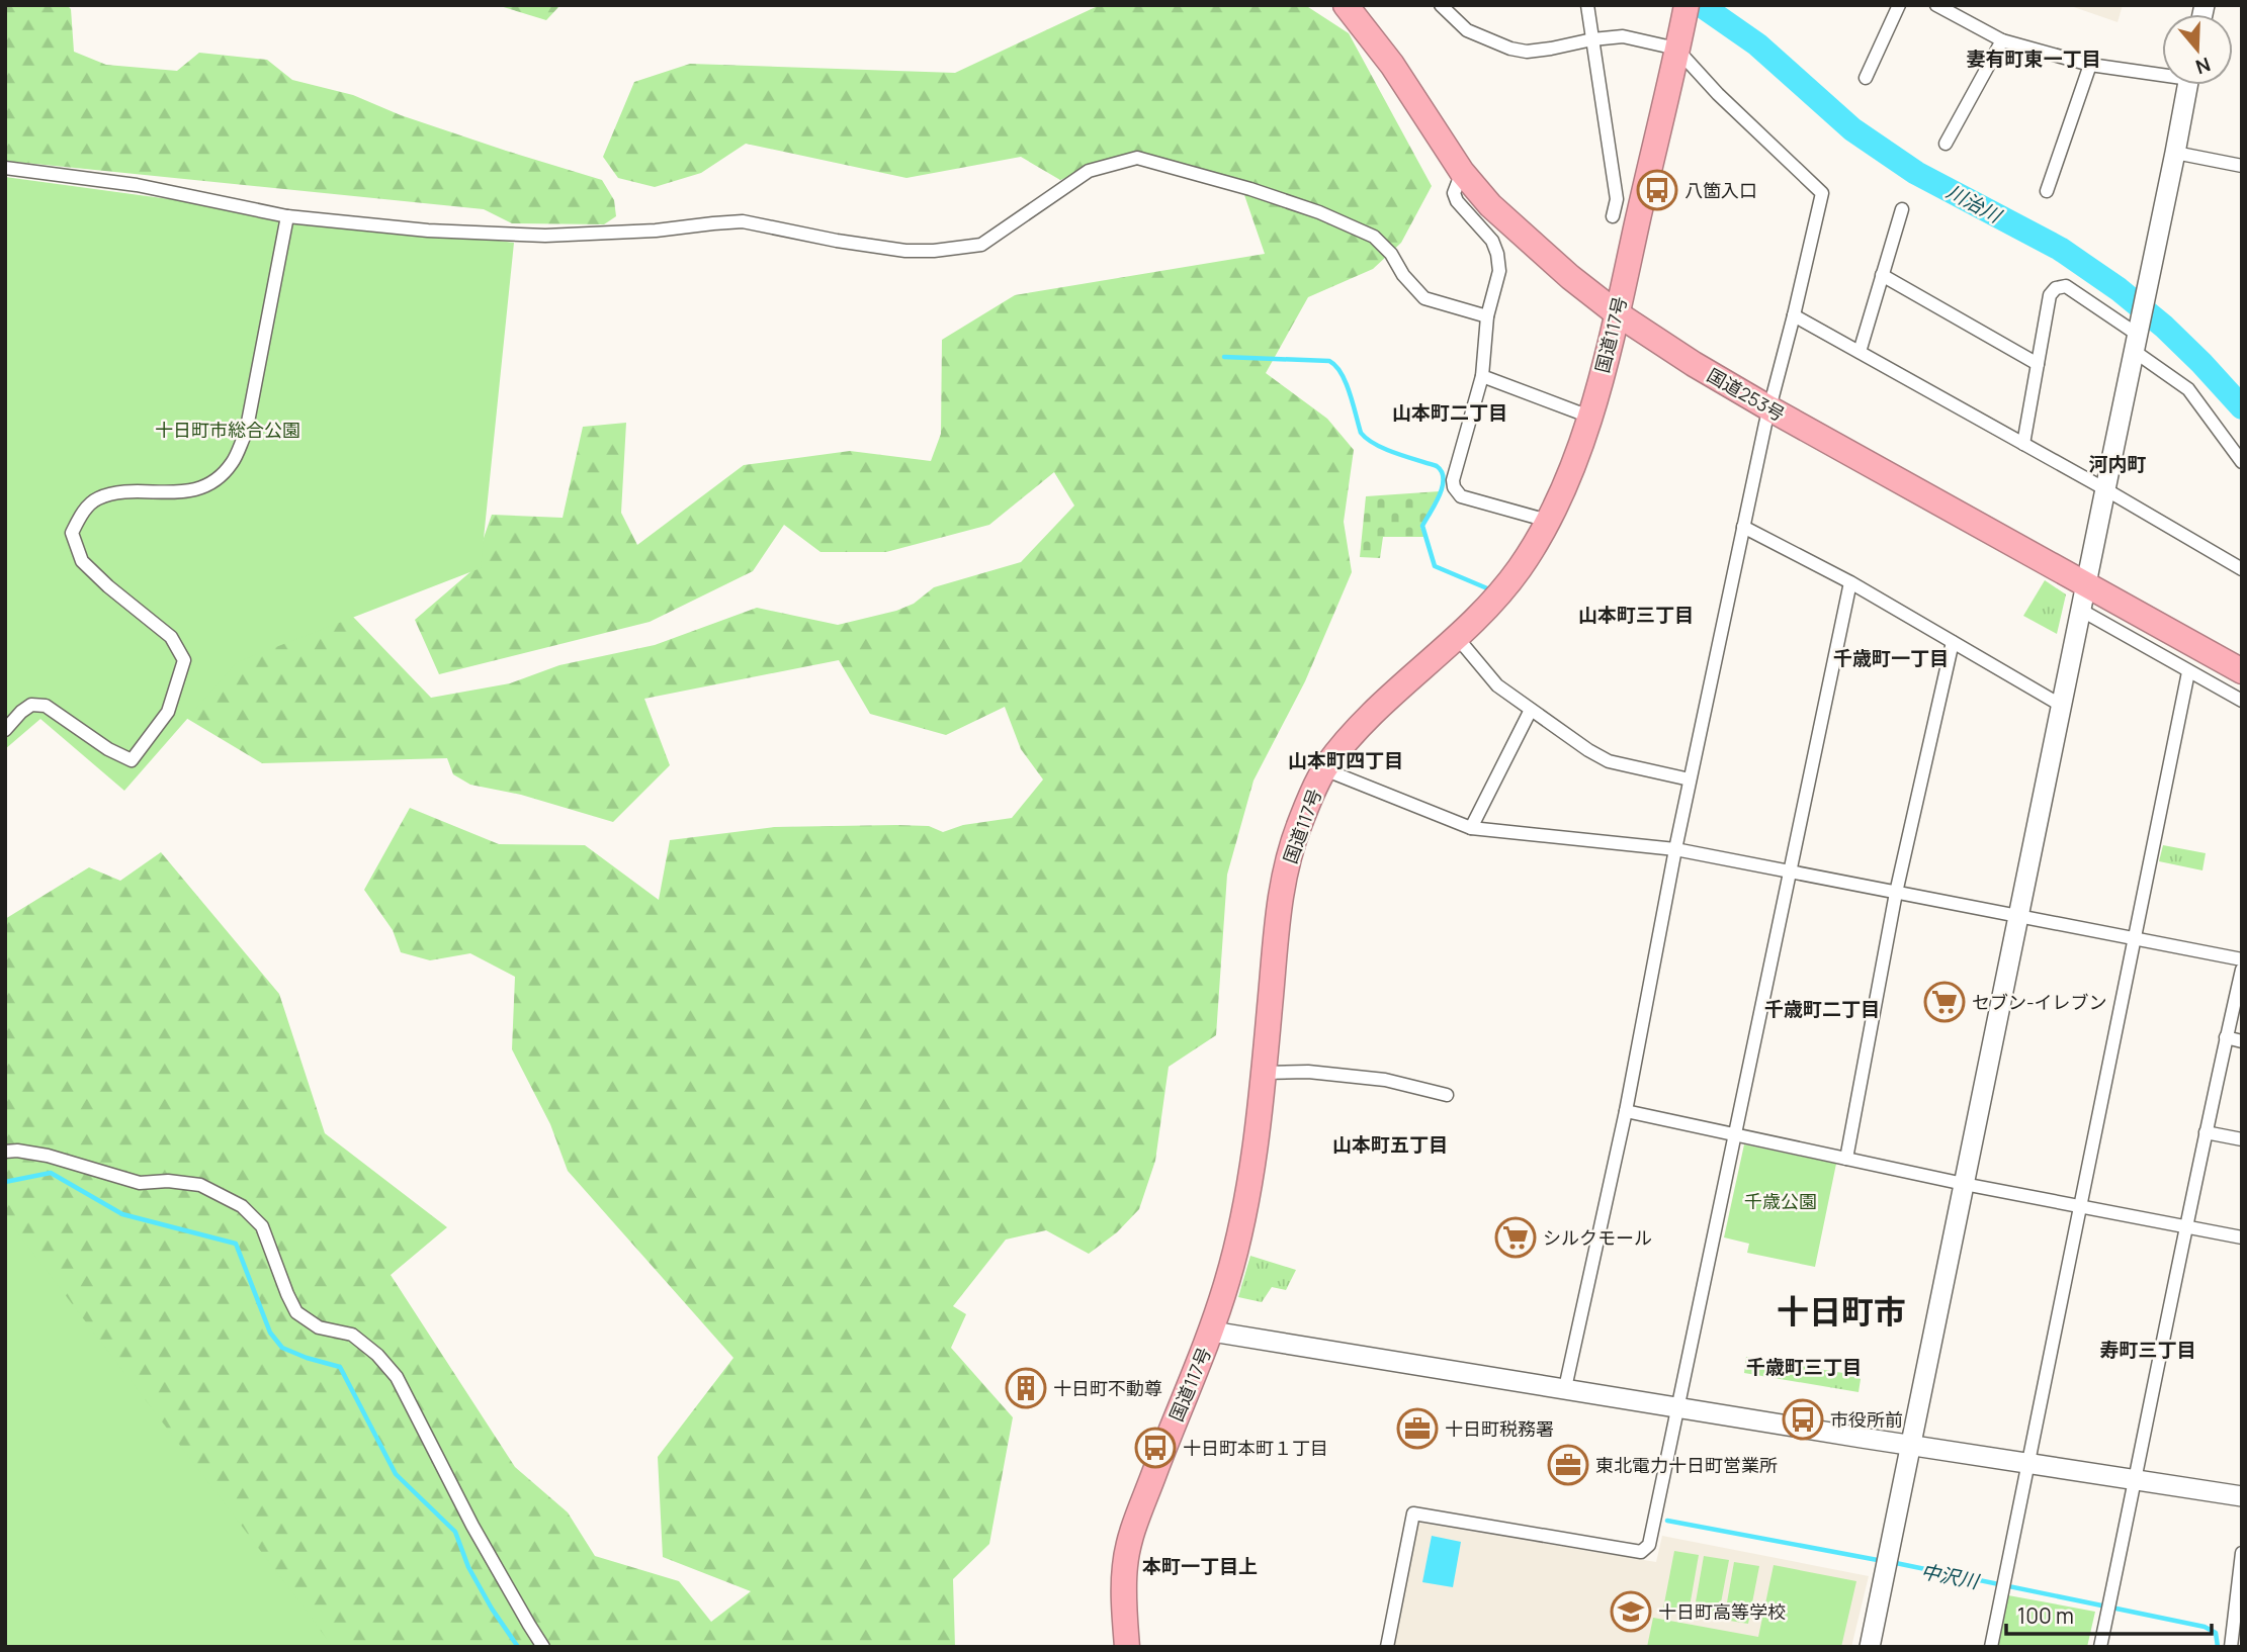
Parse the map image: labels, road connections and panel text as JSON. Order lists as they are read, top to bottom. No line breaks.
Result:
{"streets":{"highway":["国道117号","国道253号"]},"crossings":[["国道117号","国道253号"]],"districts":["妻有町東一丁目","山本町二丁目","河内町","山本町三丁目","千歳町一丁目","山本町四丁目","千歳町二丁目","山本町五丁目","十日町市","寿町三丁目","千歳町三丁目","本町一丁目上"],"water":["川治川","中沢川"],"parks":["十日町市総合公園","千歳公園"],"places":{"bus stop":["八箇入口","市役所前","十日町本町１丁目"],"supermarket":["セブン-イレブン","シルクモール"],"building":["十日町不動尊"],"office":["十日町税務署","東北電力十日町営業所"],"school or university":["十日町高等学校"]},"scale_bar":"100 m","north":"bottom"}
